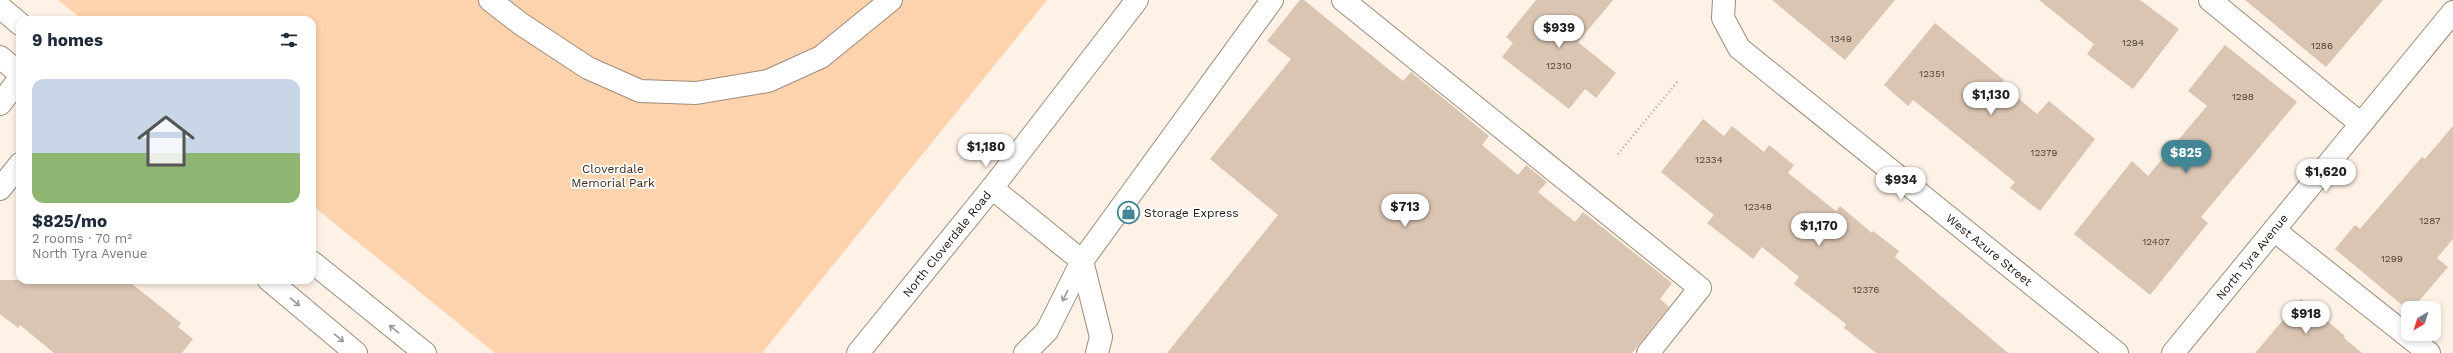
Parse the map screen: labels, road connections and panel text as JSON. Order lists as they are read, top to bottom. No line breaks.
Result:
{"streets":{"street":["North Cloverdale Road","West Azure Street","North Tyra Avenue"]},"parks":["Cloverdale Memorial Park"],"places":{"shop":["Storage Express"]},"house_numbers":["1349","1294","1286","12310","12351","1298","12379","12334","12348","1287","12407","1299","12376"],"north":"bottom left","page":{"price":["$939","$1,130","$1,180","$825","$1,620","$934","$713","$1,170","$918"],"heading":"9 homes","list":[{"name":"$825/mo","note":"2 rooms · 70 m² · North Tyra Avenue"}]}}
